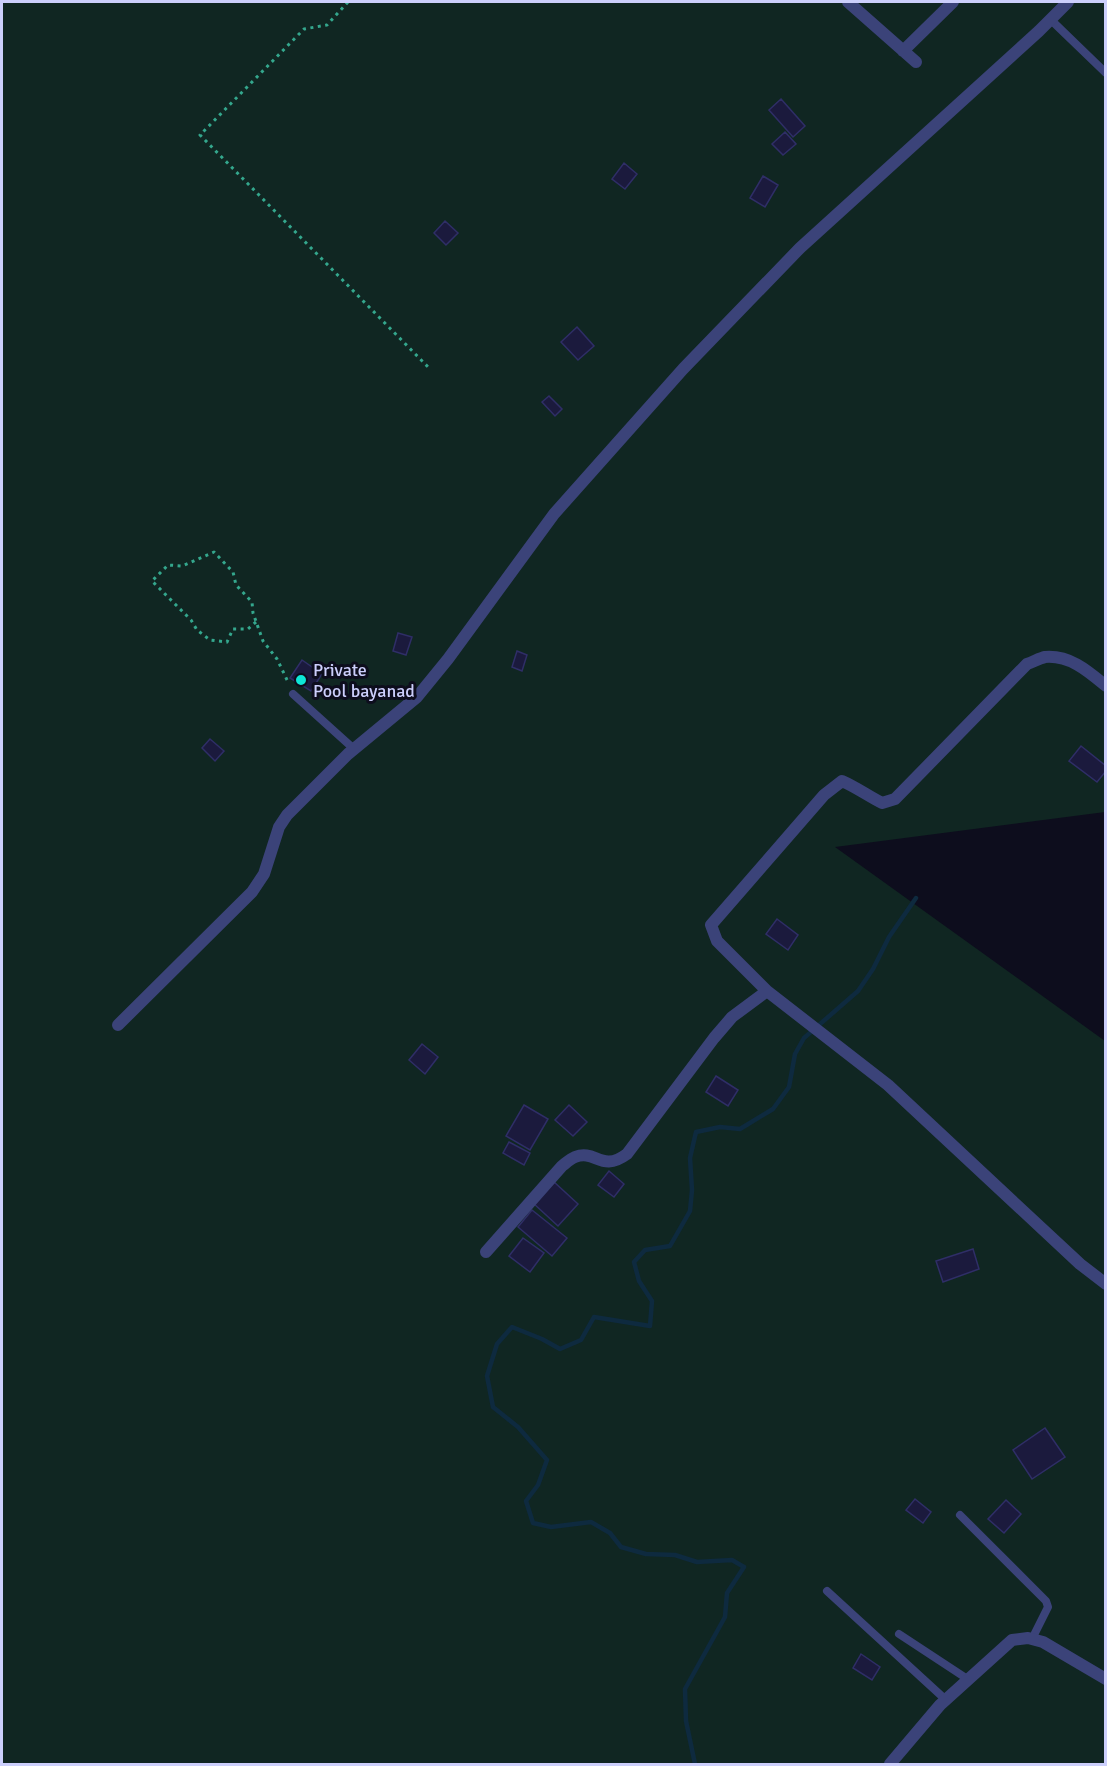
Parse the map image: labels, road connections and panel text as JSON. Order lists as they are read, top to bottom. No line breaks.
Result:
{"places":["Private Pool bayanad"]}
